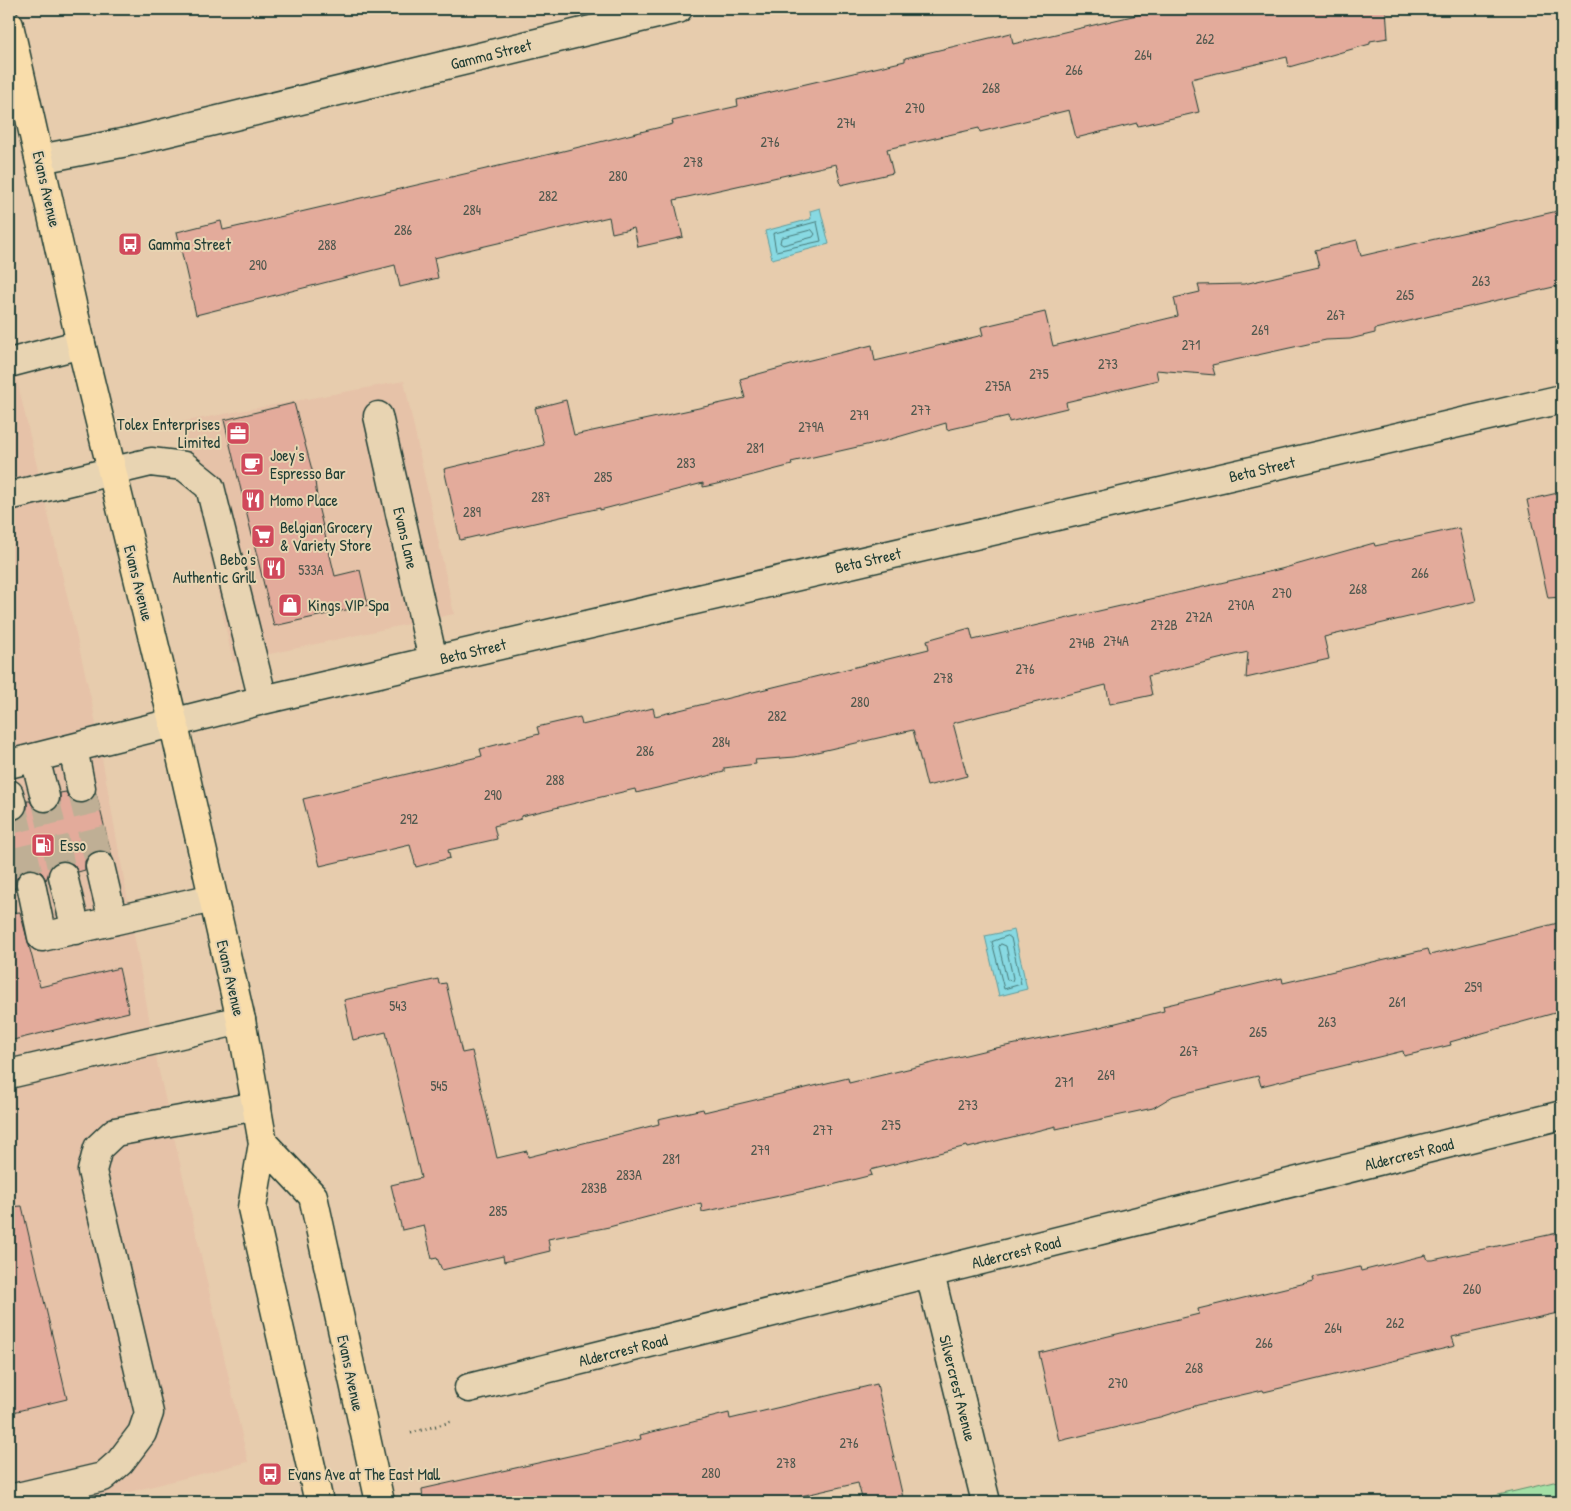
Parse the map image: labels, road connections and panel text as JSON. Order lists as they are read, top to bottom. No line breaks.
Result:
{"streets":{"main road":["Evans Avenue"],"street":["Gamma Street","Beta Street","Evans Lane","Aldercrest Road","Silvercrest Avenue"]},"crossings":[["Gamma Street","Evans Avenue"],["Evans Avenue","Beta Street"],["Beta Street","Evans Lane"],["Aldercrest Road","Silvercrest Avenue"]],"places":{"bus stop":["Gamma Street","Evans Ave at The East Mall"],"office":["Tolex Enterprises Limited"],"cafe":["Joey's Espresso Bar"],"restaurant":["Momo Place","Bebo's Authentic Grill"],"supermarket":["Belgian Grocery & Variety Store"],"shop":["Kings VIP Spa"],"fuel station":["Esso"]},"house_numbers":["262","264","266","268","270","274","276","278","280","282","284","286","288","290","263","265","267","269","271","273","275","275A","277","279","279A","281","283","285","287","289","533A","266","268","270","270A","272A","272B","274A","274B","276","278","280","282","284","286","288","290","292","259","261","543","263","265","267","269","271","545","273","275","277","279","281","283A","283B","285","260","262","264","266","268","270","276","278","280"]}
